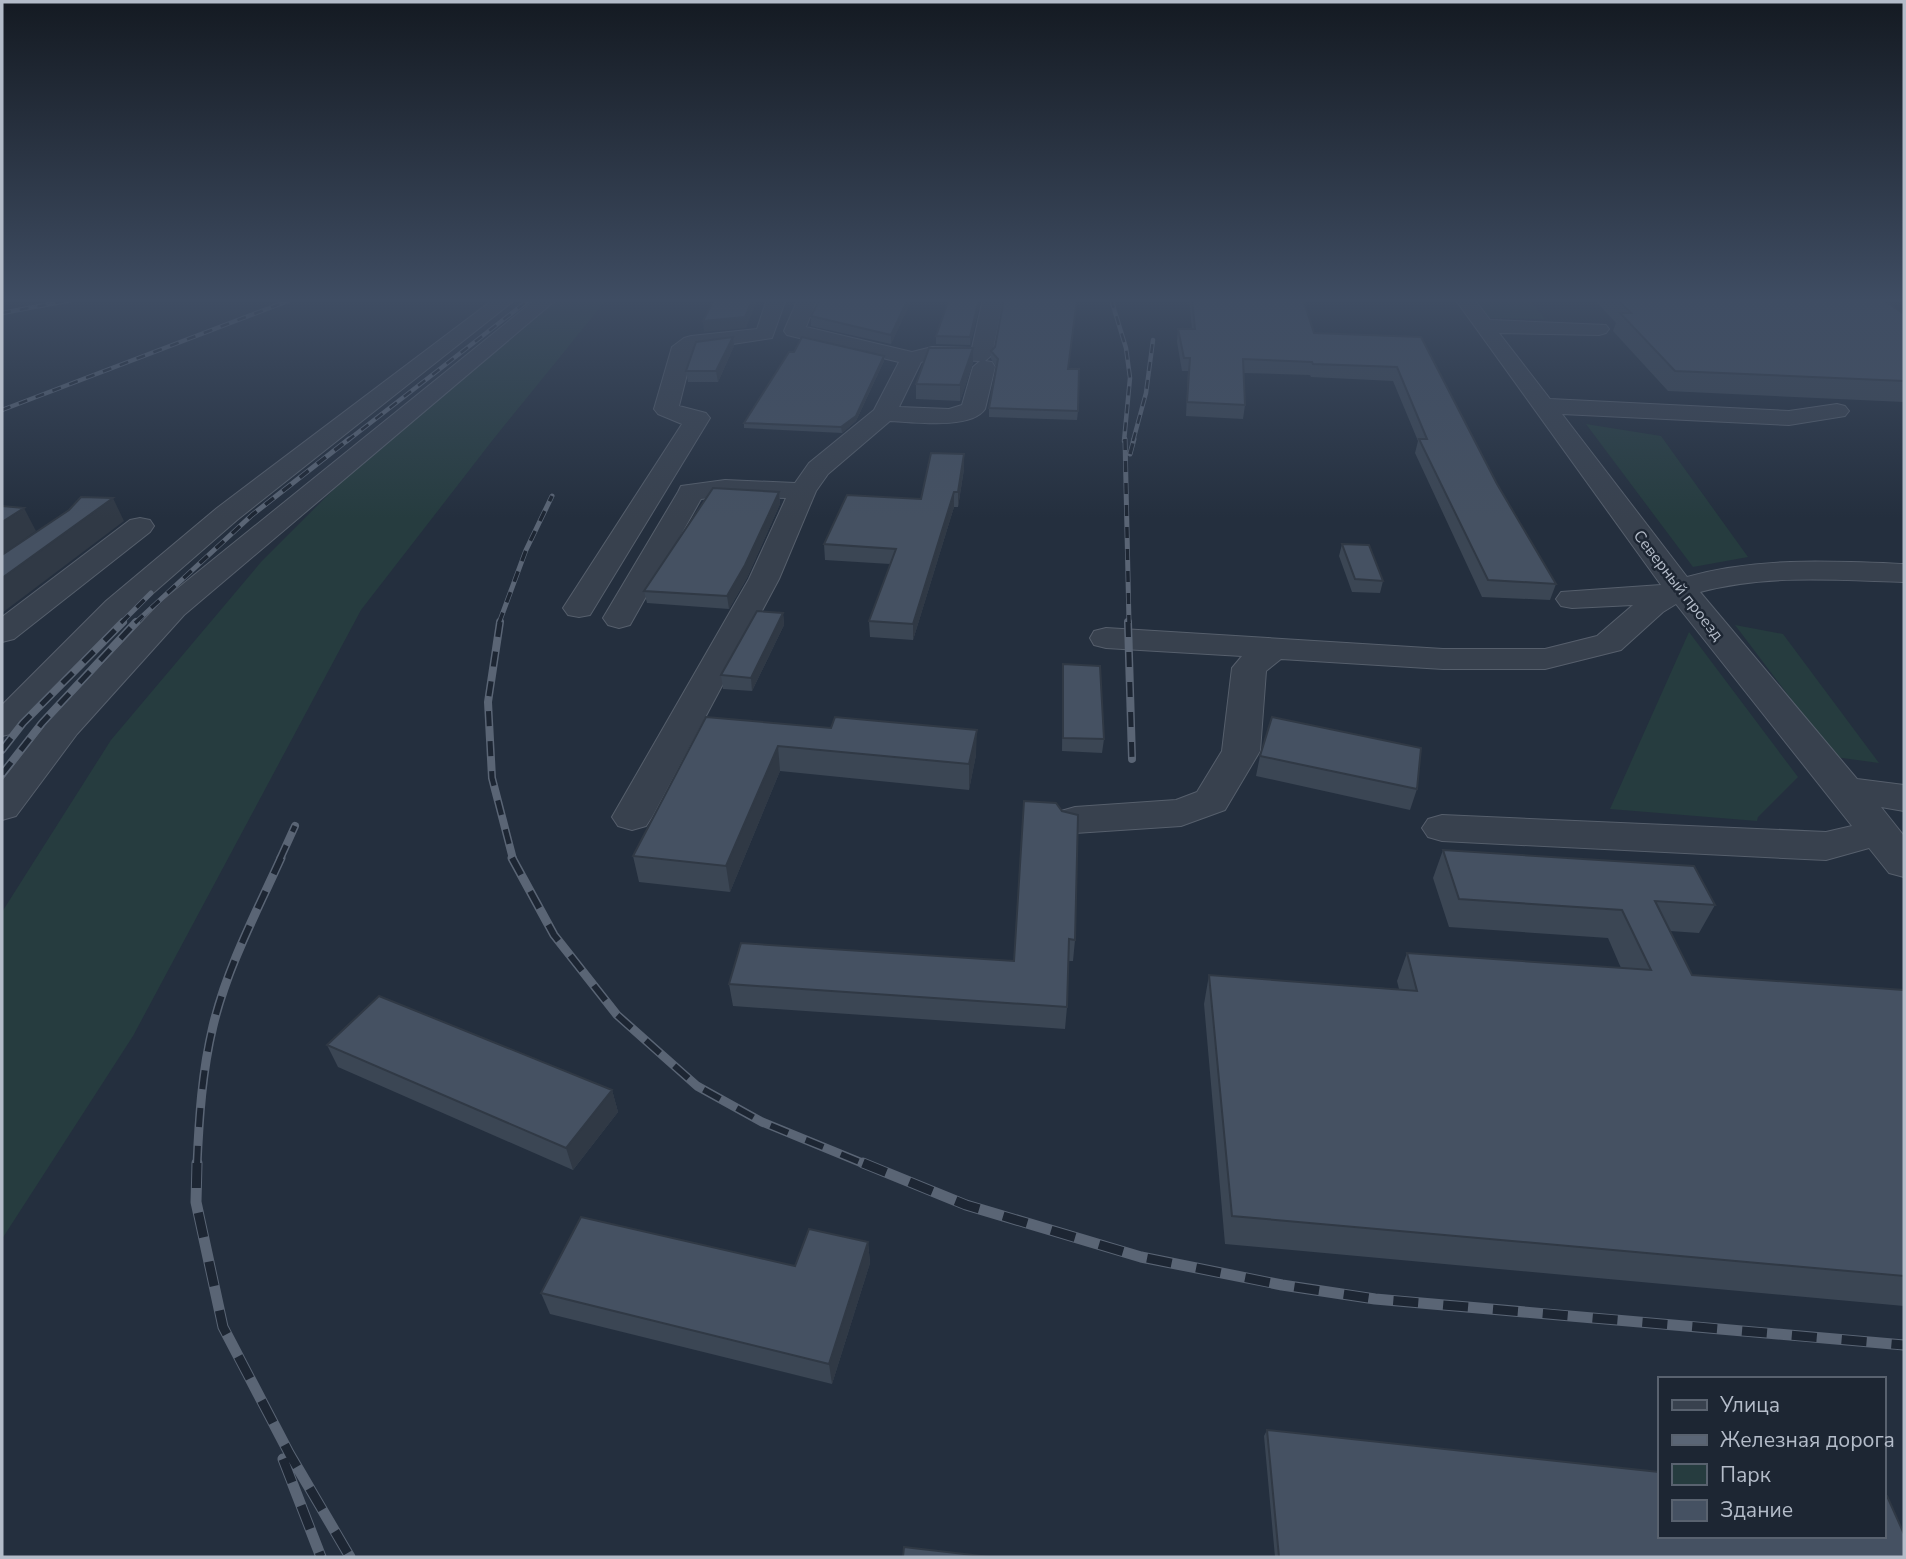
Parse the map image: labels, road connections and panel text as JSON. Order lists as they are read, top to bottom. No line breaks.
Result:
{"streets":{"street":["Северный проезд"]},"legend":["Улица","Железная дорога","Парк","Здание"]}
